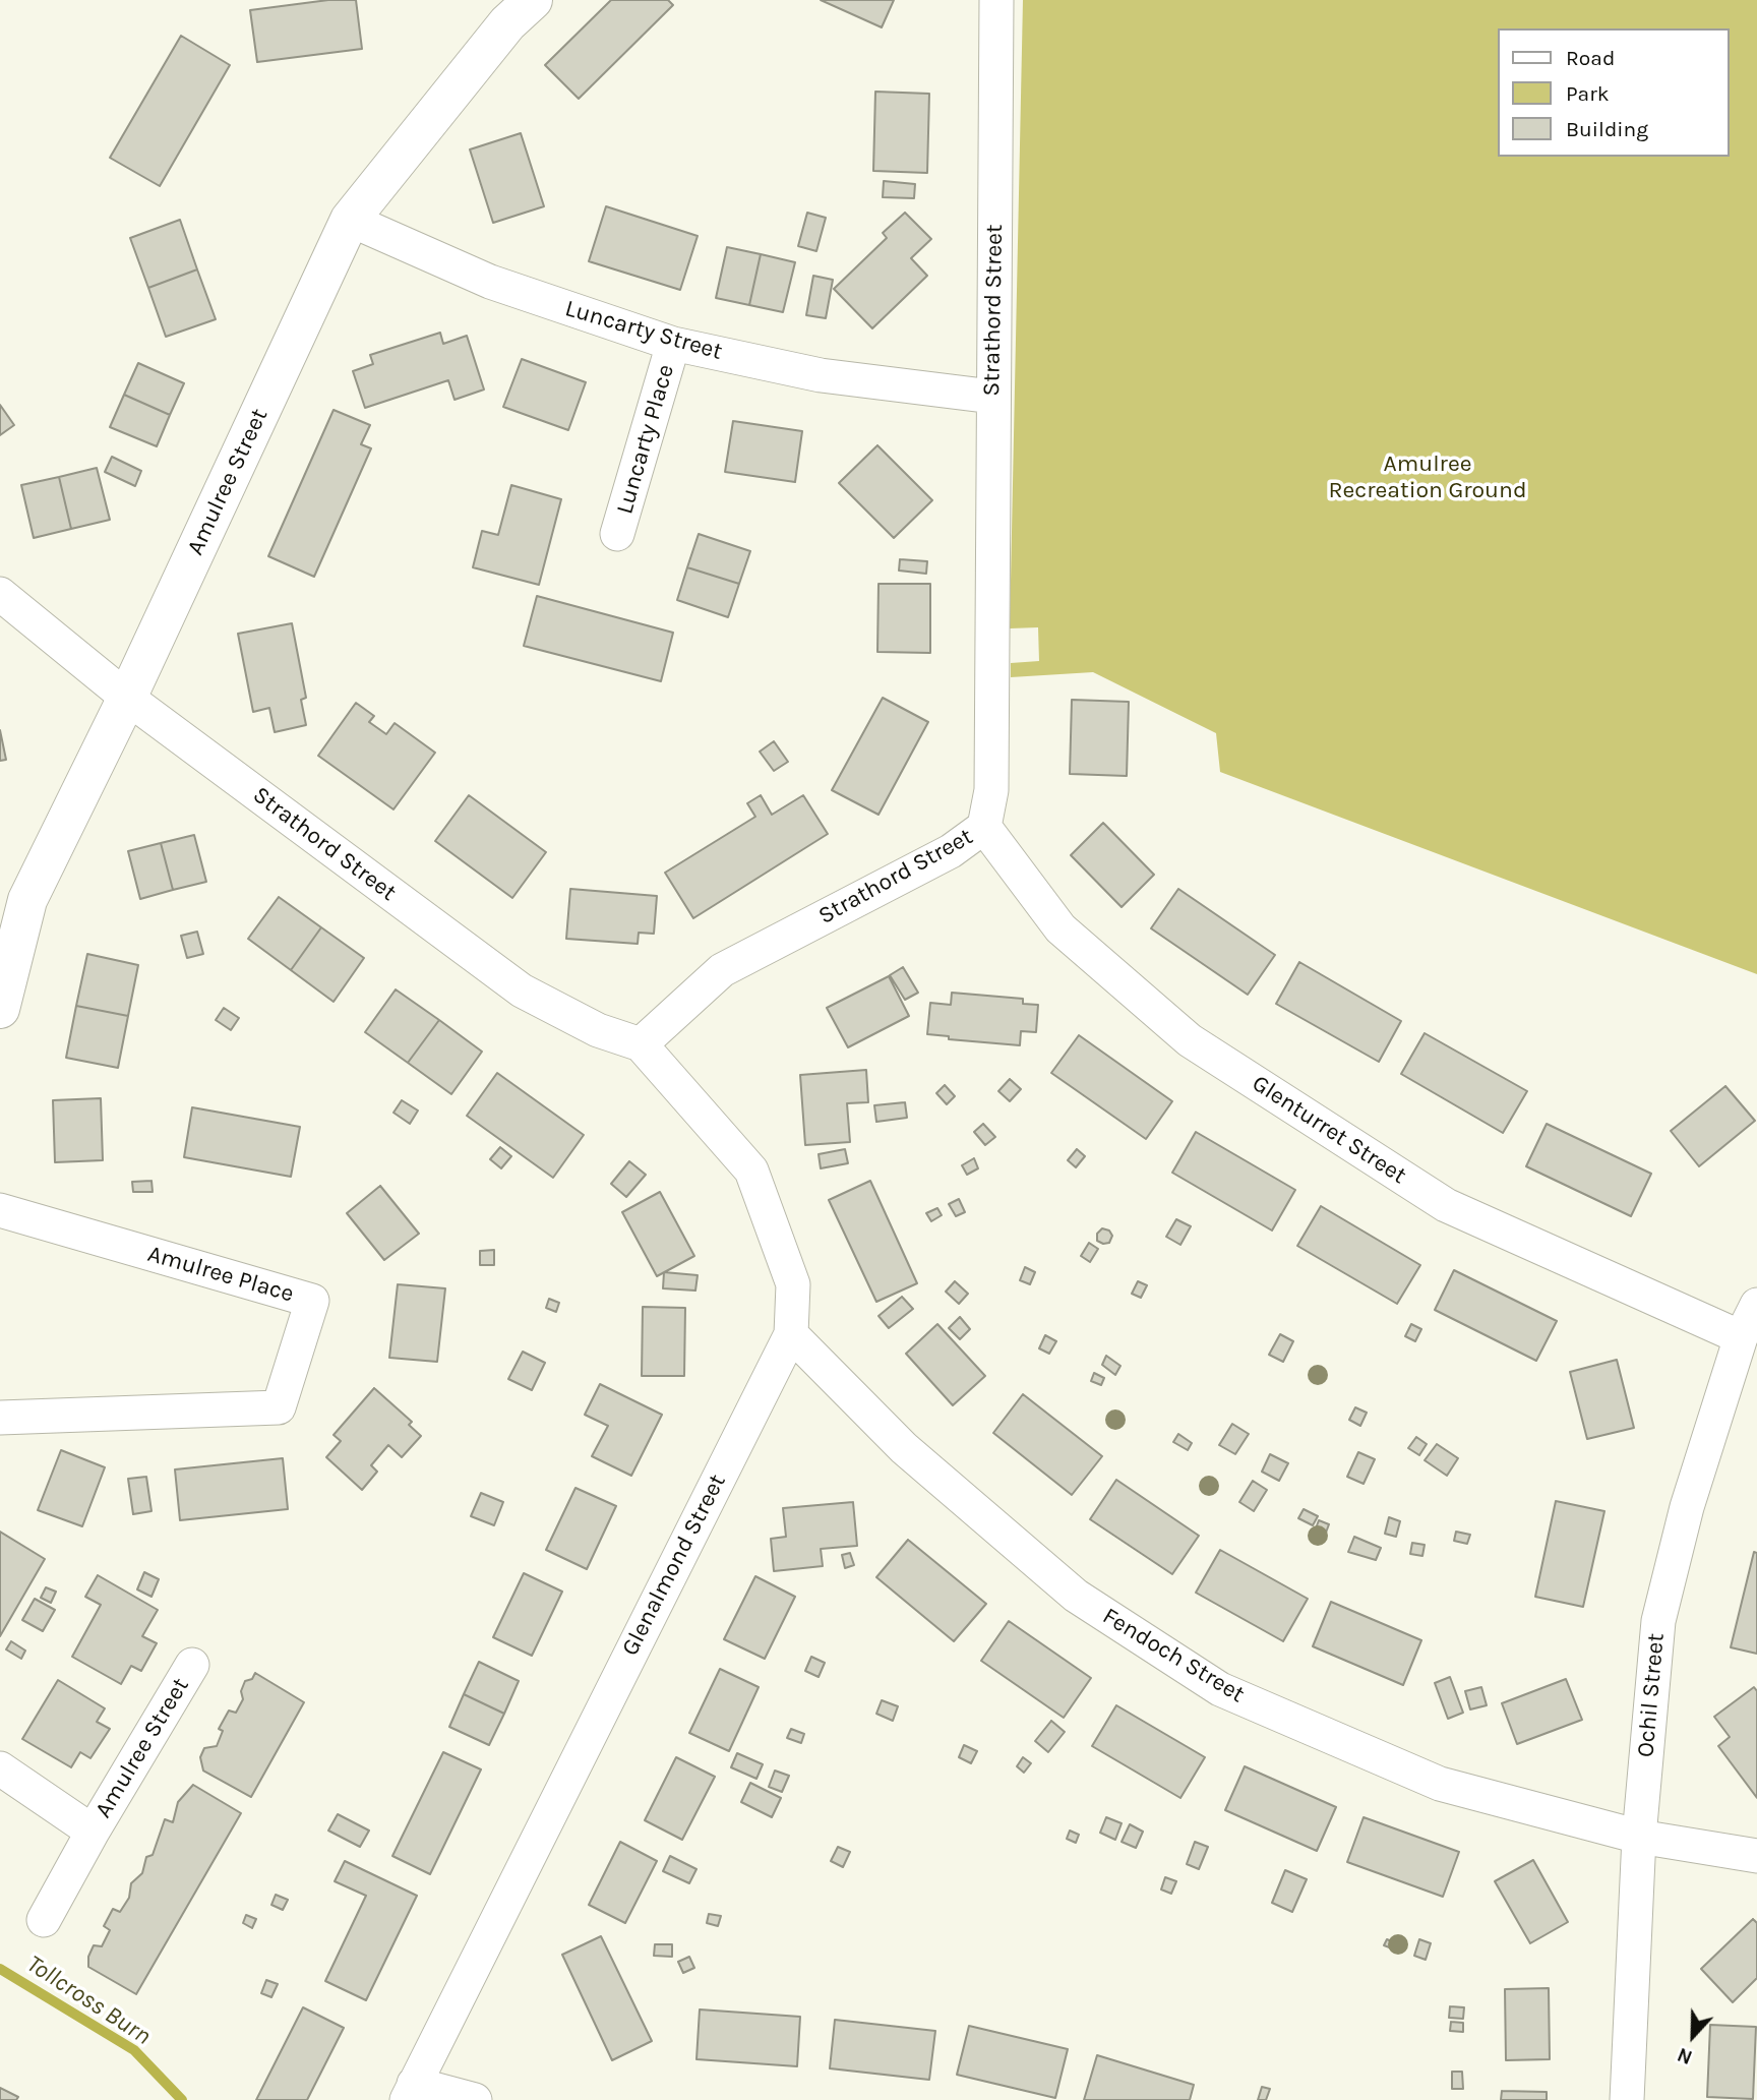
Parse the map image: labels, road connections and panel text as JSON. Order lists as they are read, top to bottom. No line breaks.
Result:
{"streets":{"street":["Strathord Street","Luncarty Street","Luncarty Place","Amulree Street","Glenturret Street","Amulree Place","Glenalmond Street","Fendoch Street","Ochil Street"]},"crossings":[["Strathord Street","Luncarty Street"],["Strathord Street","Amulree Street"],["Strathord Street","Glenturret Street"],["Strathord Street","Glenalmond Street"],["Luncarty Street","Luncarty Place"],["Luncarty Street","Amulree Street"],["Glenturret Street","Ochil Street"],["Glenalmond Street","Fendoch Street"],["Fendoch Street","Ochil Street"]],"water":["Tollcross Burn"],"parks":["Amulree Recreation Ground"],"legend":["Road","Park","Building"],"north":"bottom"}
